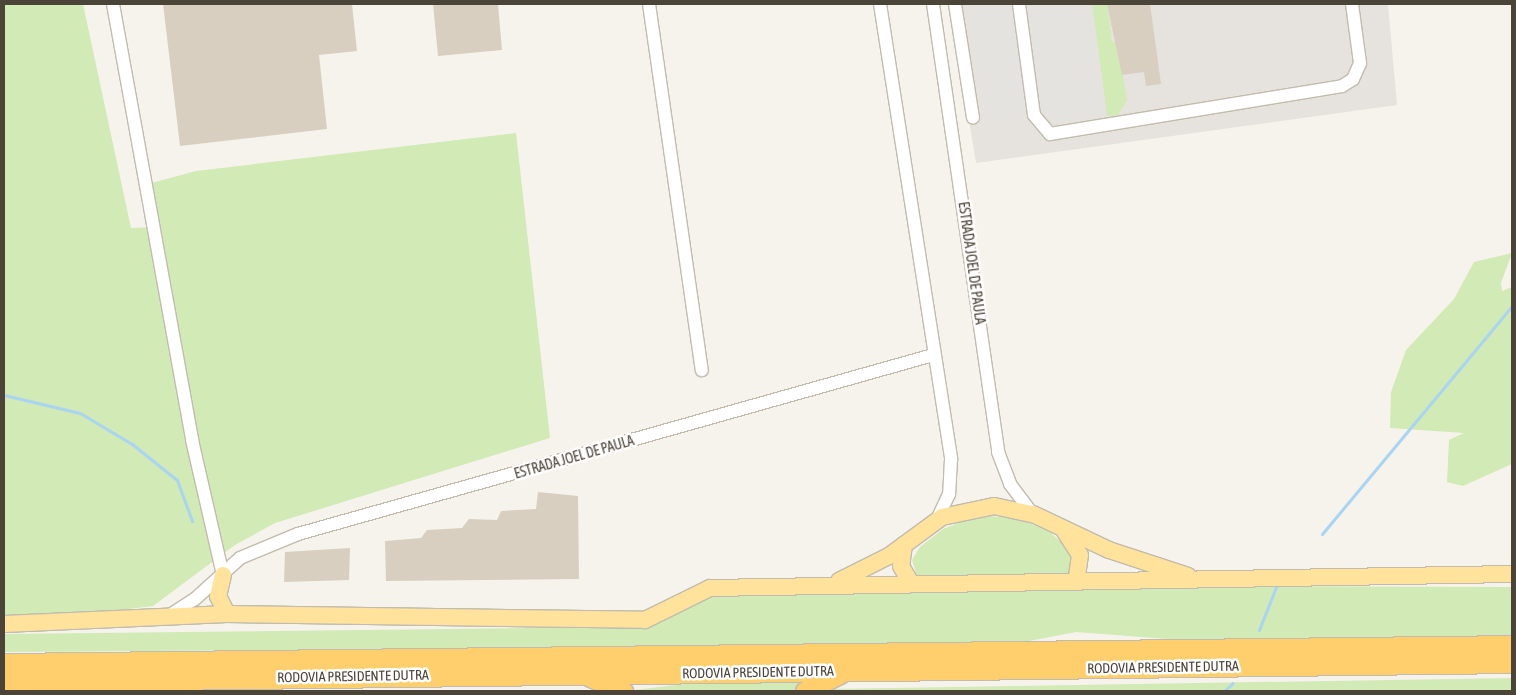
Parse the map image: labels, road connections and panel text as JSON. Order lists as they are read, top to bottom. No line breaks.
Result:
{"streets":{"highway":["RODOVIA PRESIDENTE DUTRA"],"street":["ESTRADA JOEL DE PAULA"]}}
